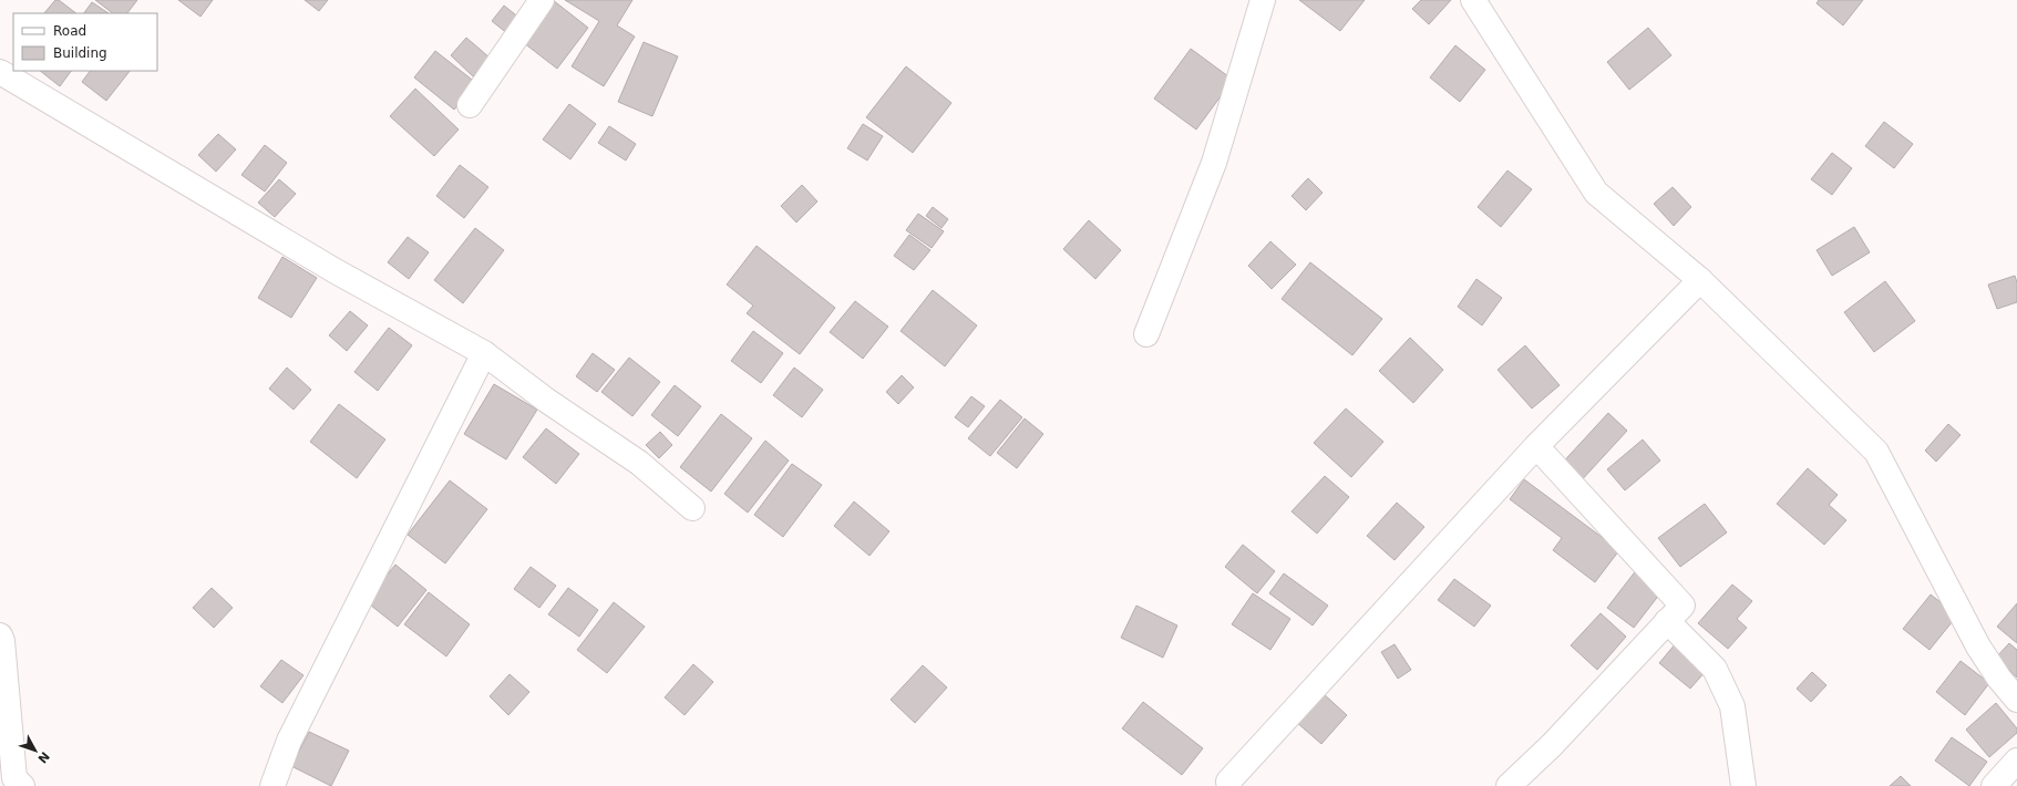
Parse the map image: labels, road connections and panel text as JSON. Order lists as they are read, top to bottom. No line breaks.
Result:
{"legend":["Road","Building"],"north":"bottom right"}
